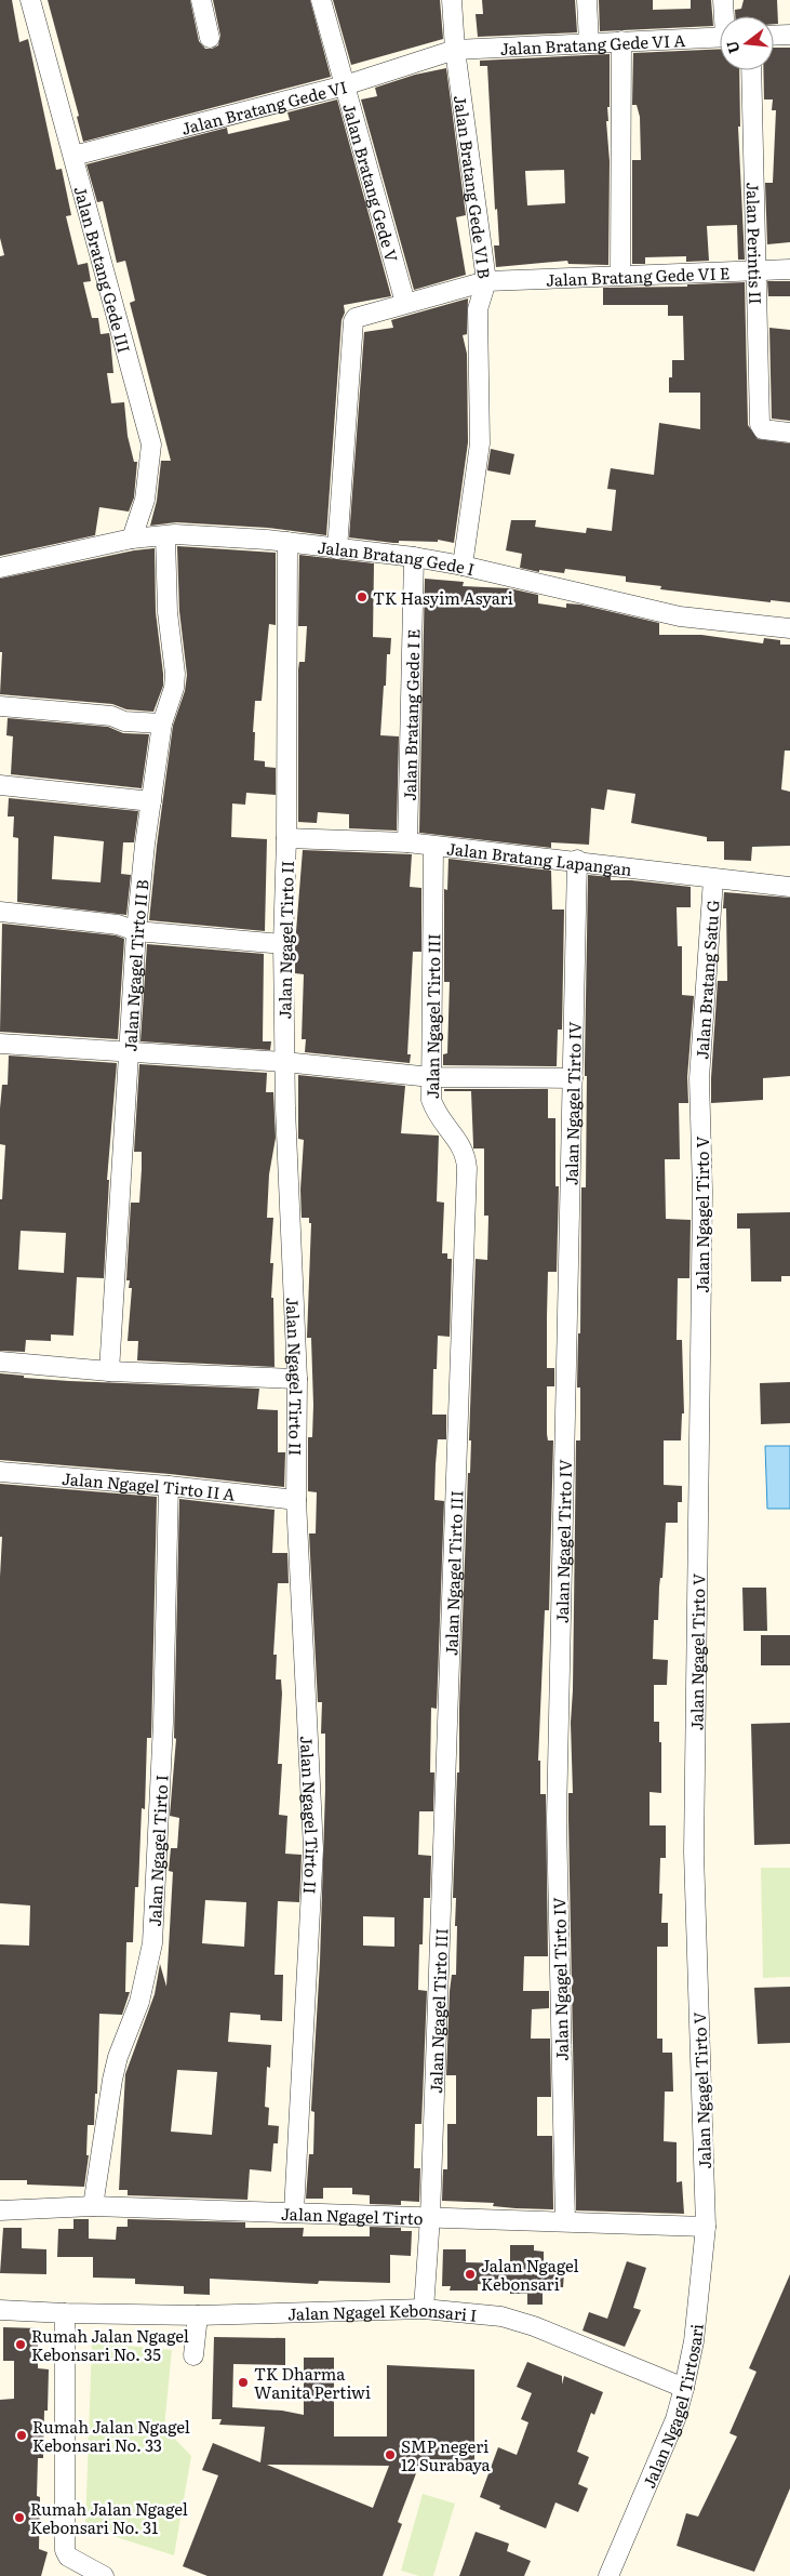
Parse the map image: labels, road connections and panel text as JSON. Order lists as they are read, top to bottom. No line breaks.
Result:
{"streets":{"street":["Jalan Bratang Gede VI A","Jalan Bratang Gede VI","Jalan Bratang Gede V","Jalan Bratang Gede VI B","Jalan Perintis II","Jalan Bratang Gede III","Jalan Bratang Gede VI E","Jalan Bratang Gede I","Jalan Bratang Gede I E","Jalan Bratang Lapangan","Jalan Ngagel Tirto II","Jalan Ngagel Tirto II B","Jalan Bratang Satu G","Jalan Ngagel Tirto III","Jalan Ngagel Tirto IV","Jalan Ngagel Tirto V","Jalan Ngagel Tirto II A","Jalan Ngagel Tirto I","Jalan Ngagel Tirto","Jalan Ngagel Kebonsari I","Jalan Ngagel Tirtosari"]},"crossings":[["Jalan Bratang Gede VI A","Jalan Bratang Gede VI"],["Jalan Bratang Gede VI A","Jalan Bratang Gede VI B"],["Jalan Bratang Gede VI","Jalan Bratang Gede V"],["Jalan Bratang Gede VI","Jalan Bratang Gede VI B"],["Jalan Bratang Gede VI","Jalan Bratang Gede III"],["Jalan Bratang Gede VI B","Jalan Bratang Gede VI E"],["Jalan Bratang Gede VI B","Jalan Bratang Gede I"],["Jalan Perintis II","Jalan Bratang Gede VI E"],["Jalan Bratang Gede III","Jalan Bratang Gede I"],["Jalan Bratang Gede I","Jalan Bratang Gede I E"],["Jalan Bratang Gede I","Jalan Ngagel Tirto II"],["Jalan Bratang Gede I","Jalan Ngagel Tirto II B"],["Jalan Bratang Gede I E","Jalan Bratang Lapangan"],["Jalan Bratang Lapangan","Jalan Ngagel Tirto II"],["Jalan Bratang Lapangan","Jalan Bratang Satu G"],["Jalan Bratang Lapangan","Jalan Ngagel Tirto III"],["Jalan Bratang Lapangan","Jalan Ngagel Tirto IV"],["Jalan Ngagel Tirto II","Jalan Ngagel Tirto II A"],["Jalan Ngagel Tirto II","Jalan Ngagel Tirto"],["Jalan Bratang Satu G","Jalan Ngagel Tirto V"],["Jalan Ngagel Tirto III","Jalan Ngagel Tirto"],["Jalan Ngagel Tirto III","Jalan Ngagel Kebonsari I"],["Jalan Ngagel Tirto IV","Jalan Ngagel Tirto"],["Jalan Ngagel Tirto V","Jalan Ngagel Tirto"],["Jalan Ngagel Tirto V","Jalan Ngagel Tirtosari"],["Jalan Ngagel Tirto II A","Jalan Ngagel Tirto I"],["Jalan Ngagel Tirto I","Jalan Ngagel Tirto"],["Jalan Ngagel Tirto","Jalan Ngagel Tirtosari"],["Jalan Ngagel Kebonsari I","Jalan Ngagel Tirtosari"]],"places":["TK Hasyim Asyari","Jalan Ngagel Kebonsari","Rumah Jalan Ngagel Kebonsari No. 35","TK Dharma Wanita Pertiwi","Rumah Jalan Ngagel Kebonsari No. 33","SMP negeri 12 Surabaya","Rumah Jalan Ngagel Kebonsari No. 31"],"north":"left"}
